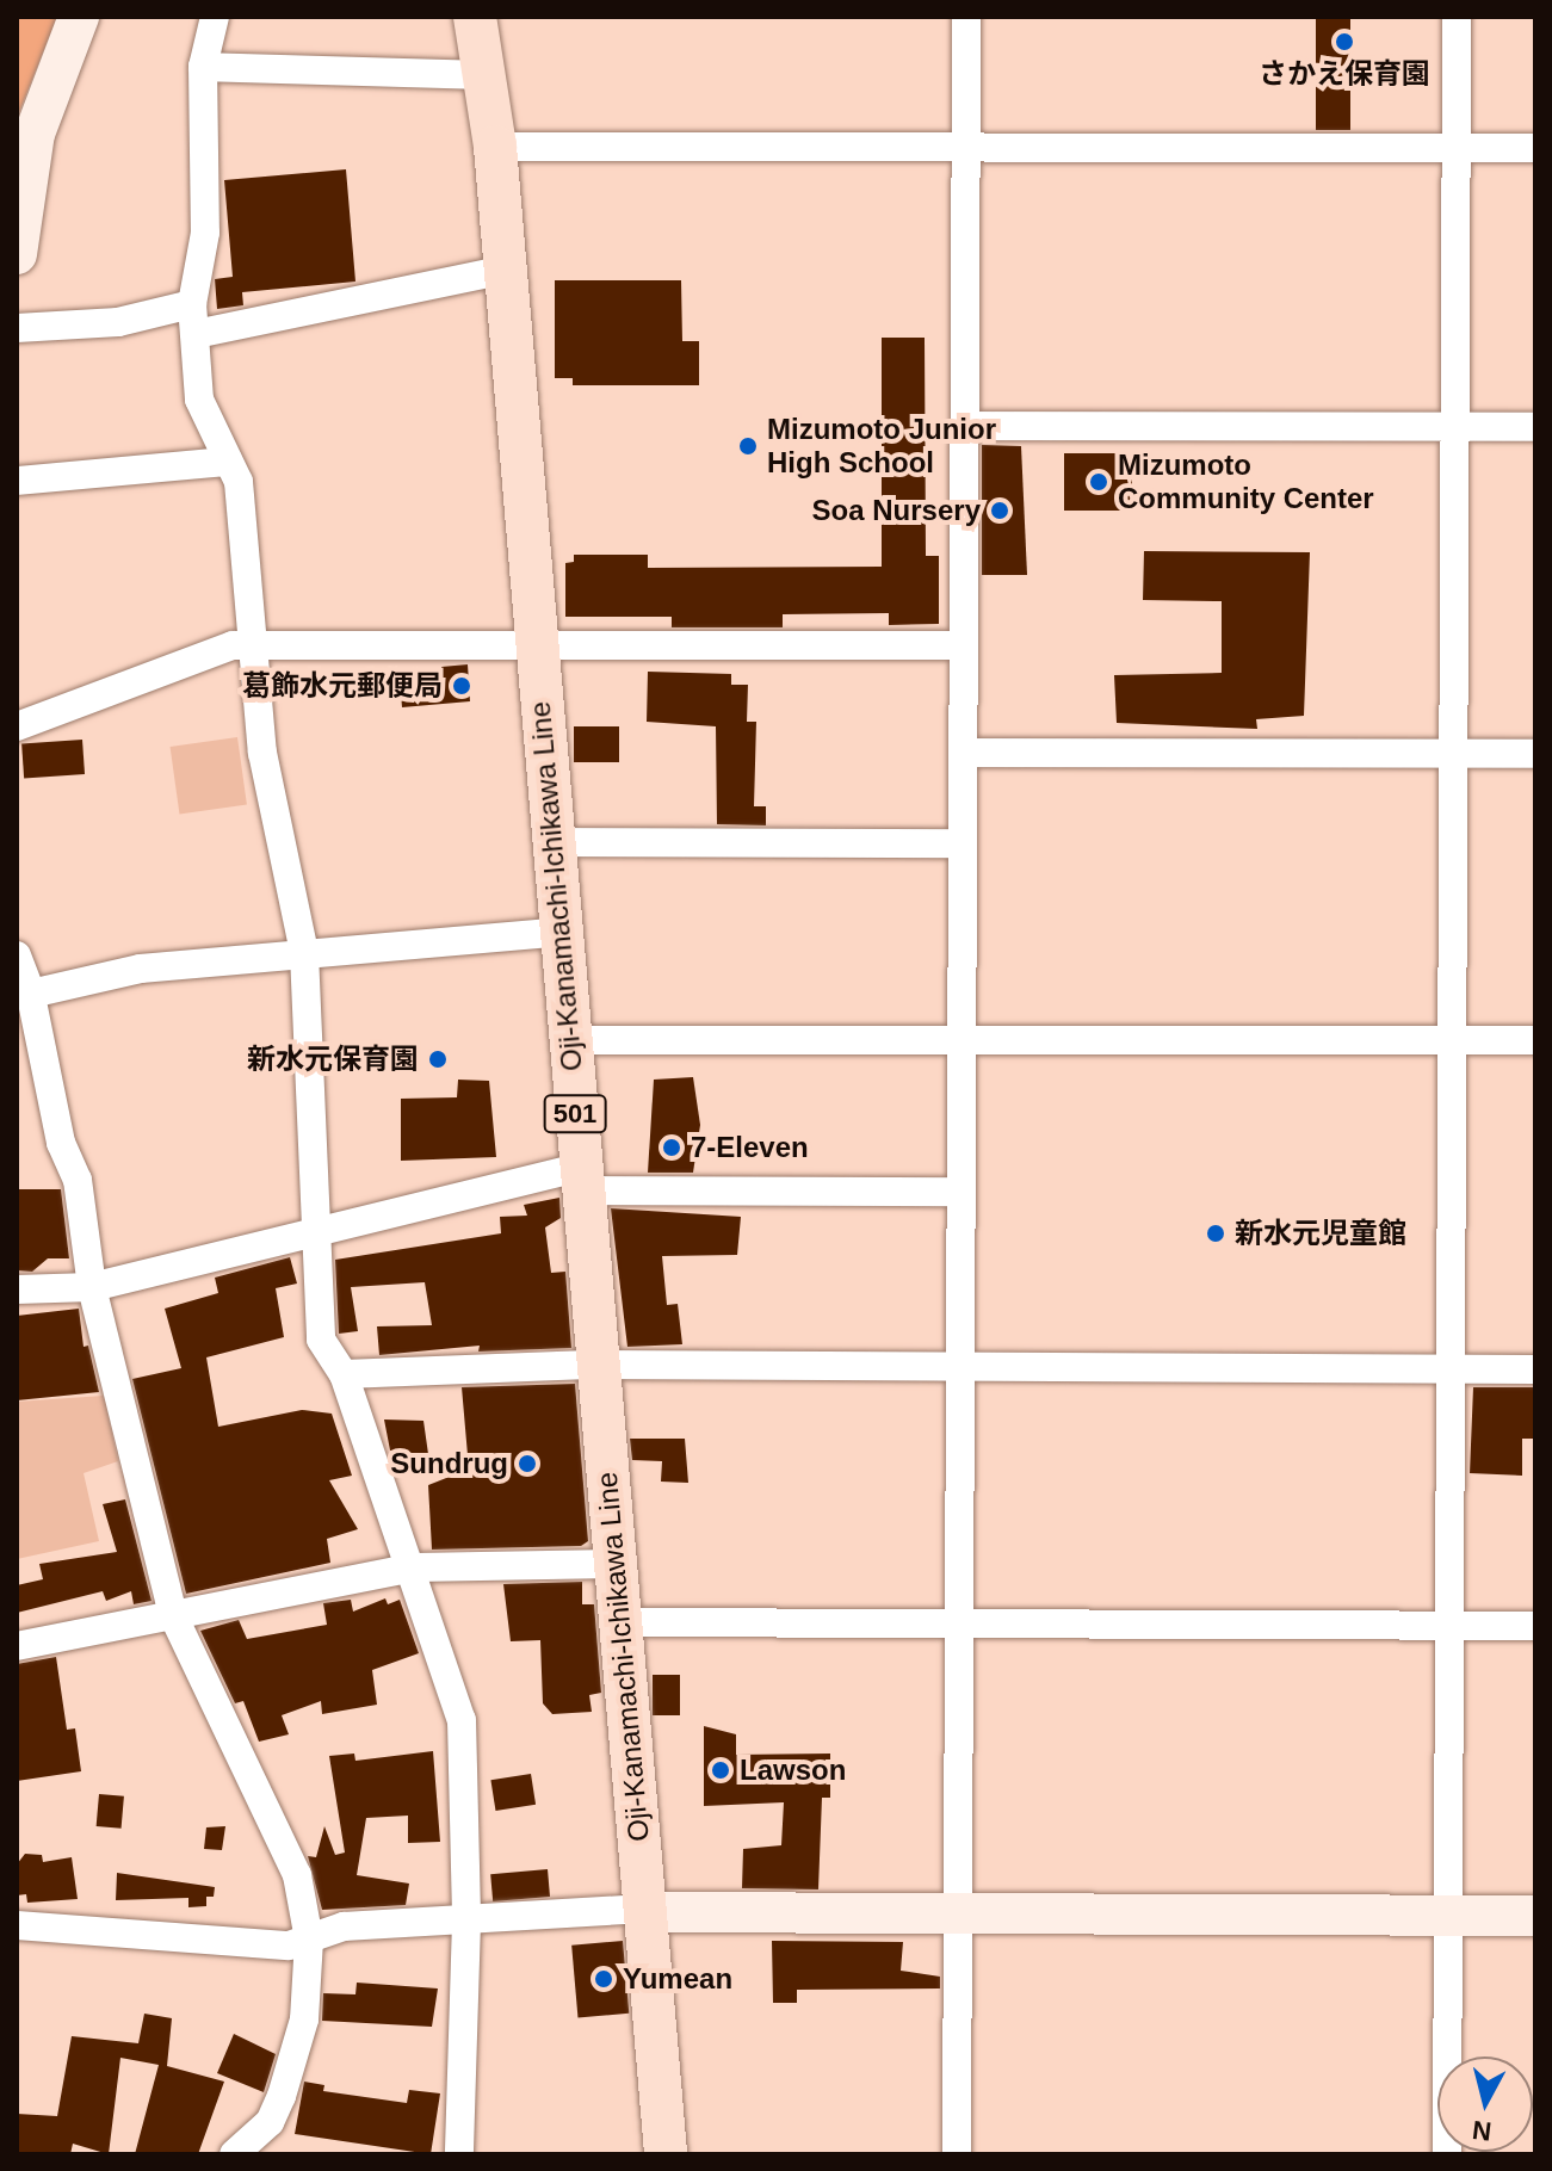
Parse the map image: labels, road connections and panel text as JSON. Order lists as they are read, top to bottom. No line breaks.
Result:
{"streets":{"main road":["Oji-Kanamachi-Ichikawa Line","501"]},"places":["さかえ保育園","Mizumoto Junior High School","Mizumoto Community Center","Soa Nursery","葛飾水元郵便局","新水元保育園","7-Eleven","新水元児童館","Sundrug","Lawson","Yumean"],"north":"bottom"}
